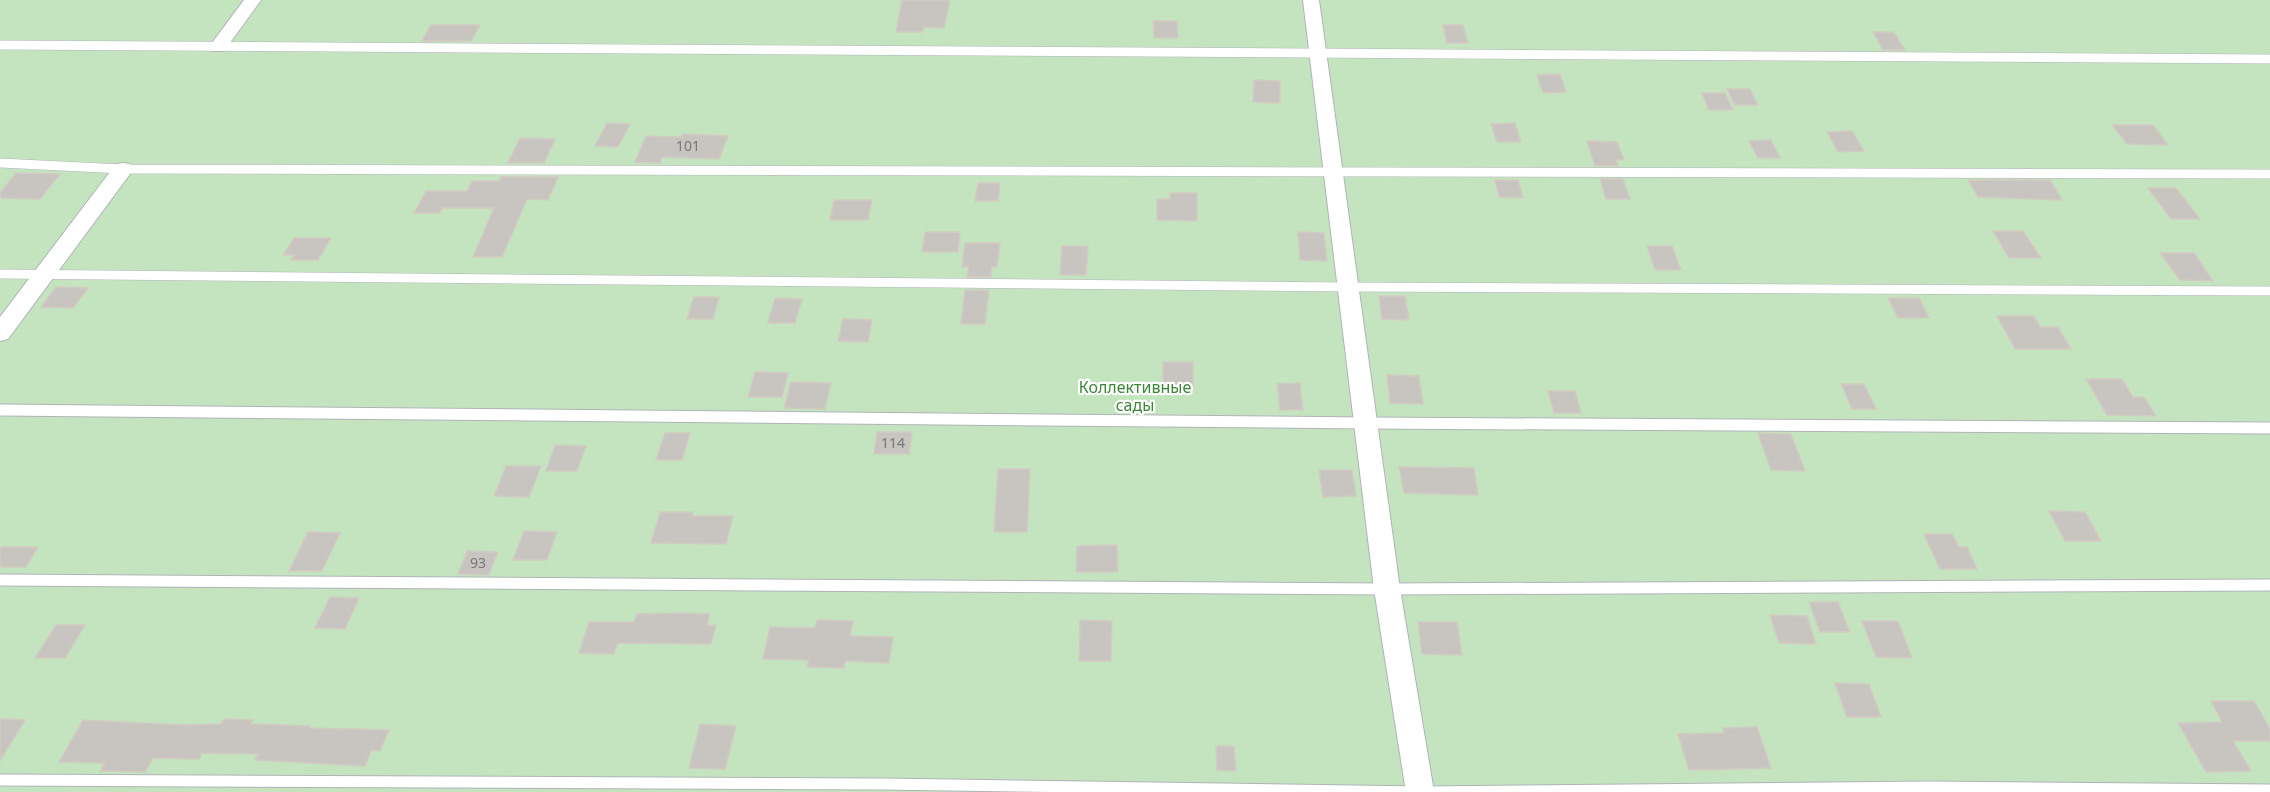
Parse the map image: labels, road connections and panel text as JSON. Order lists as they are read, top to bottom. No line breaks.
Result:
{"parks":["Коллективные сады"],"house_numbers":["101","114","93"]}
